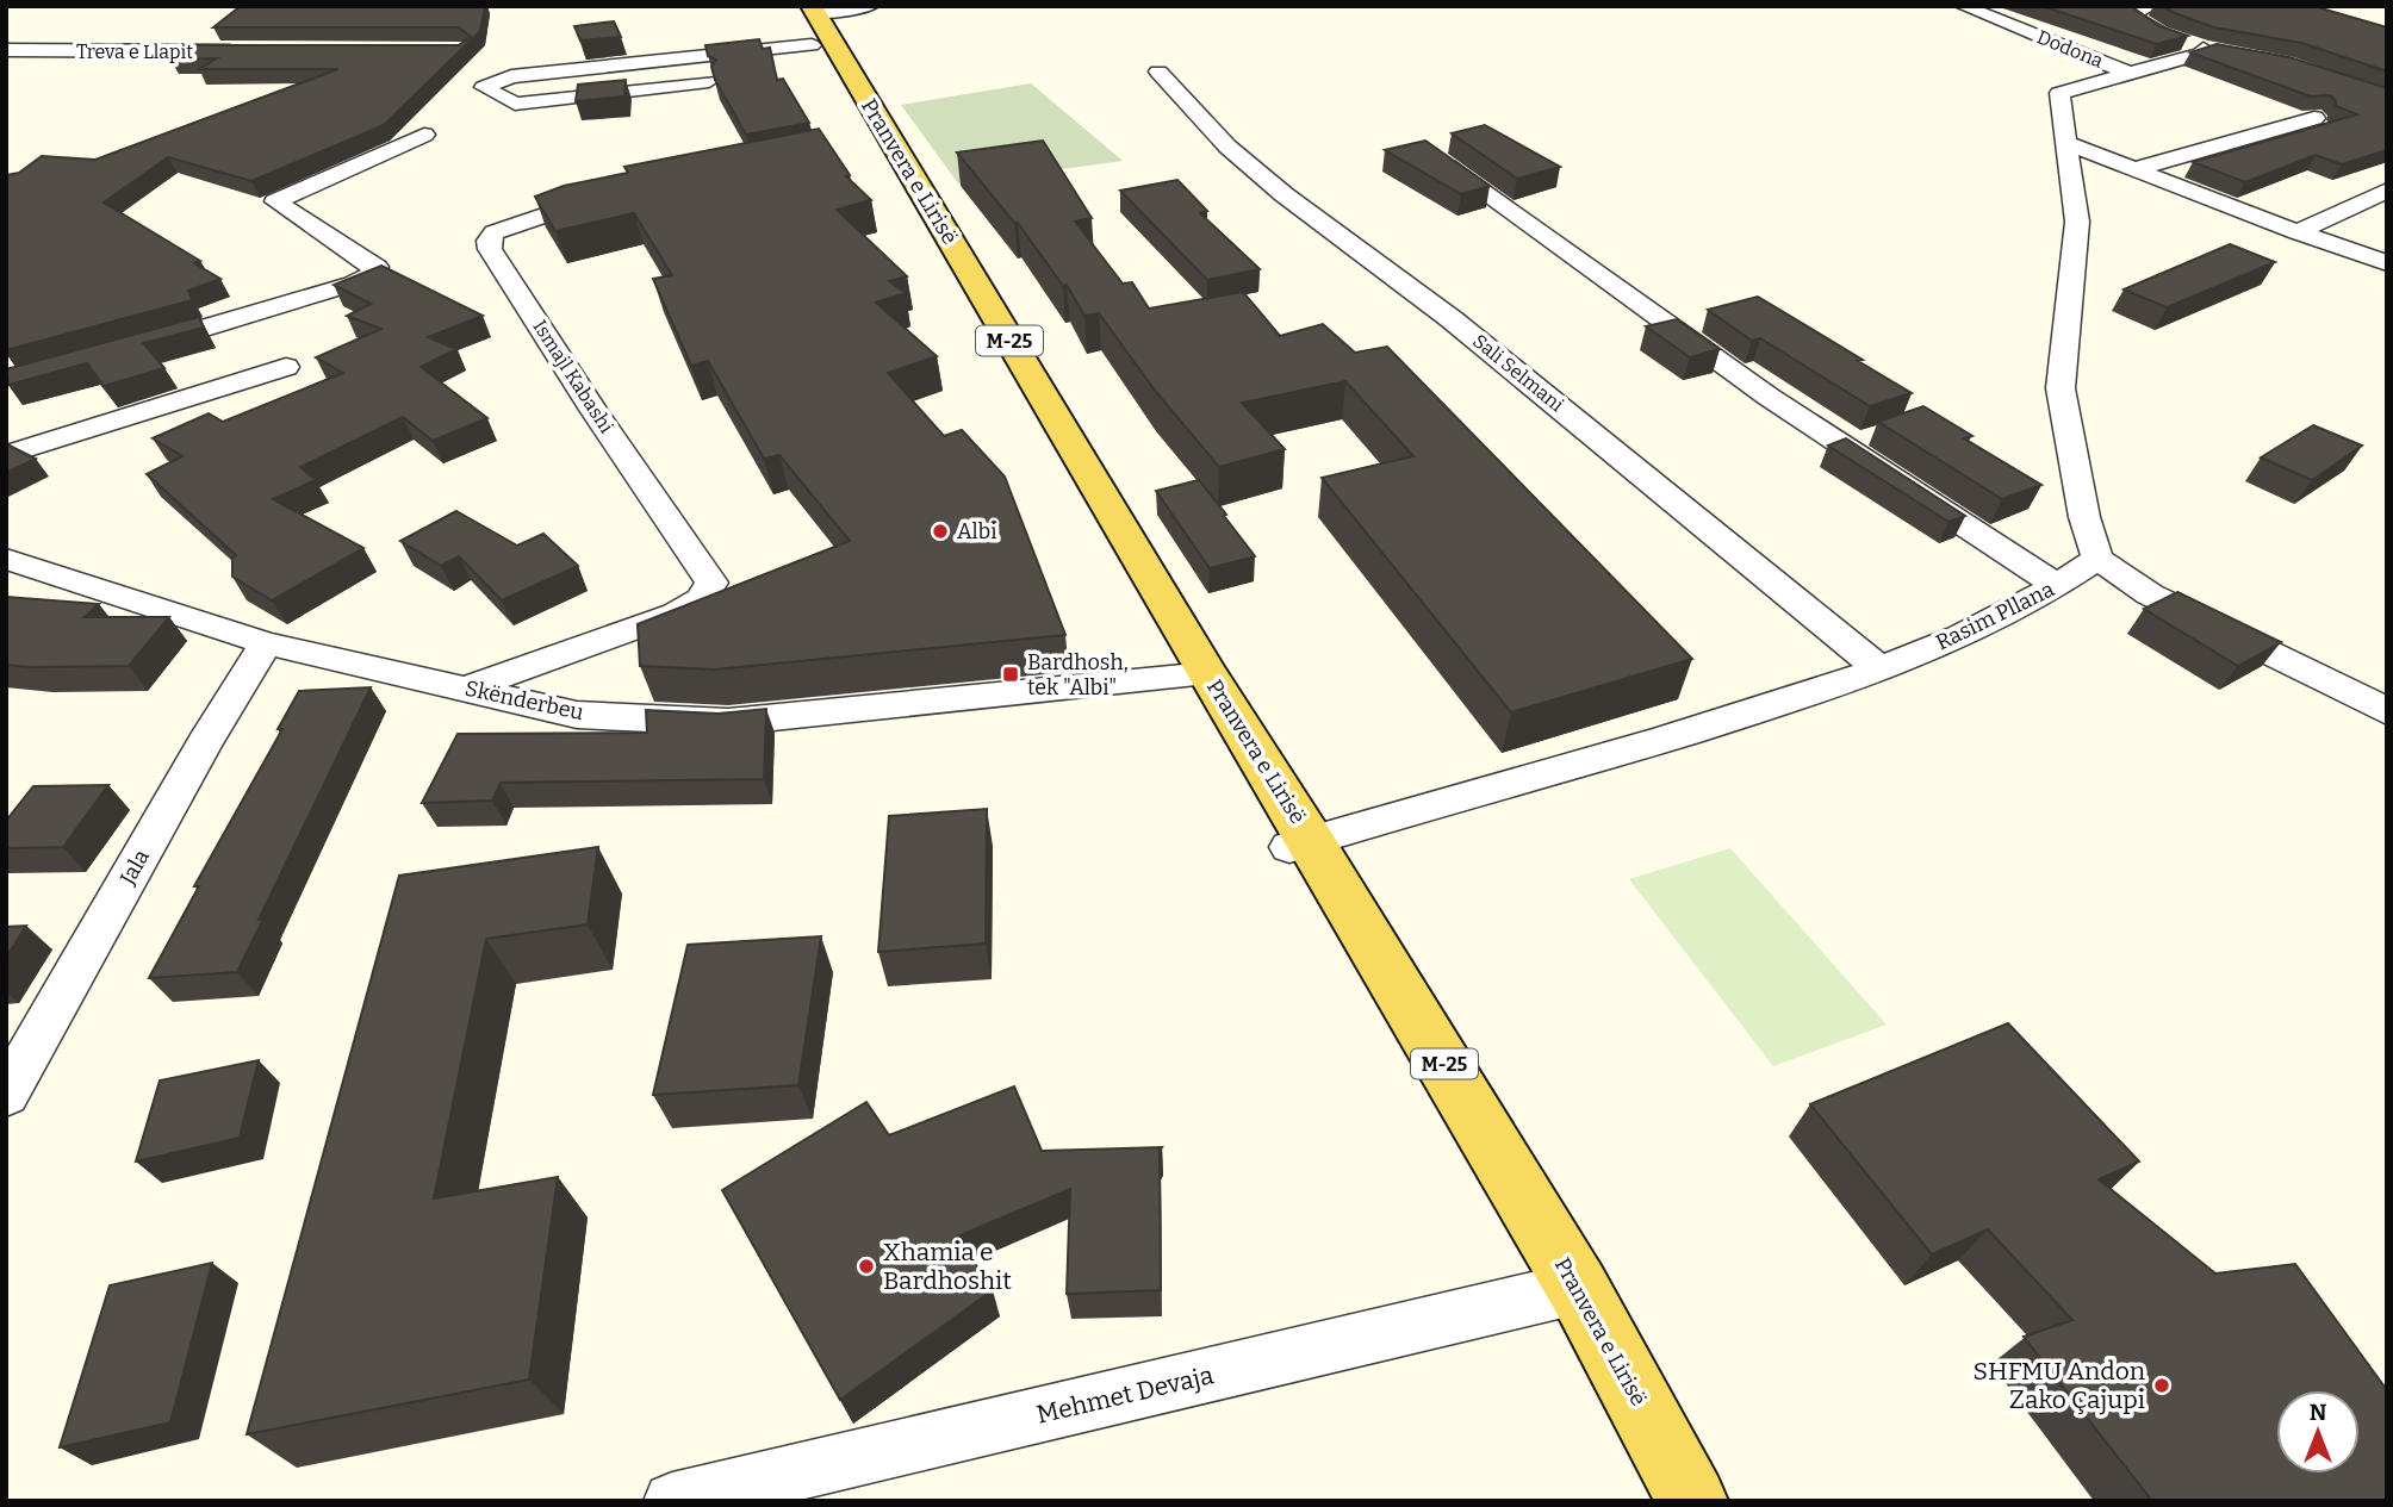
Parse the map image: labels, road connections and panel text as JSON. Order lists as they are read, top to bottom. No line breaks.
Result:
{"streets":{"main road":["Pranvera e Lirisë","M-25"],"street":["Dodona","Treva e Llapit","Sali Selmani","Ismajl Kabashi","Rasim Pllana","Skënderbeu","Jala","Mehmet Devaja"]},"crossings":[["Pranvera e Lirisë","Rasim Pllana"],["Pranvera e Lirisë","Skënderbeu"],["Pranvera e Lirisë","Mehmet Devaja"],["Sali Selmani","Rasim Pllana"],["Ismajl Kabashi","Skënderbeu"],["Skënderbeu","Jala"]],"places":{"other":["Albi","Xhamia e Bardhoshit","SHFMU Andon Zako Çajupi"],"transit":["Bardhosh, tek \"Albi\""]},"north":"top"}
